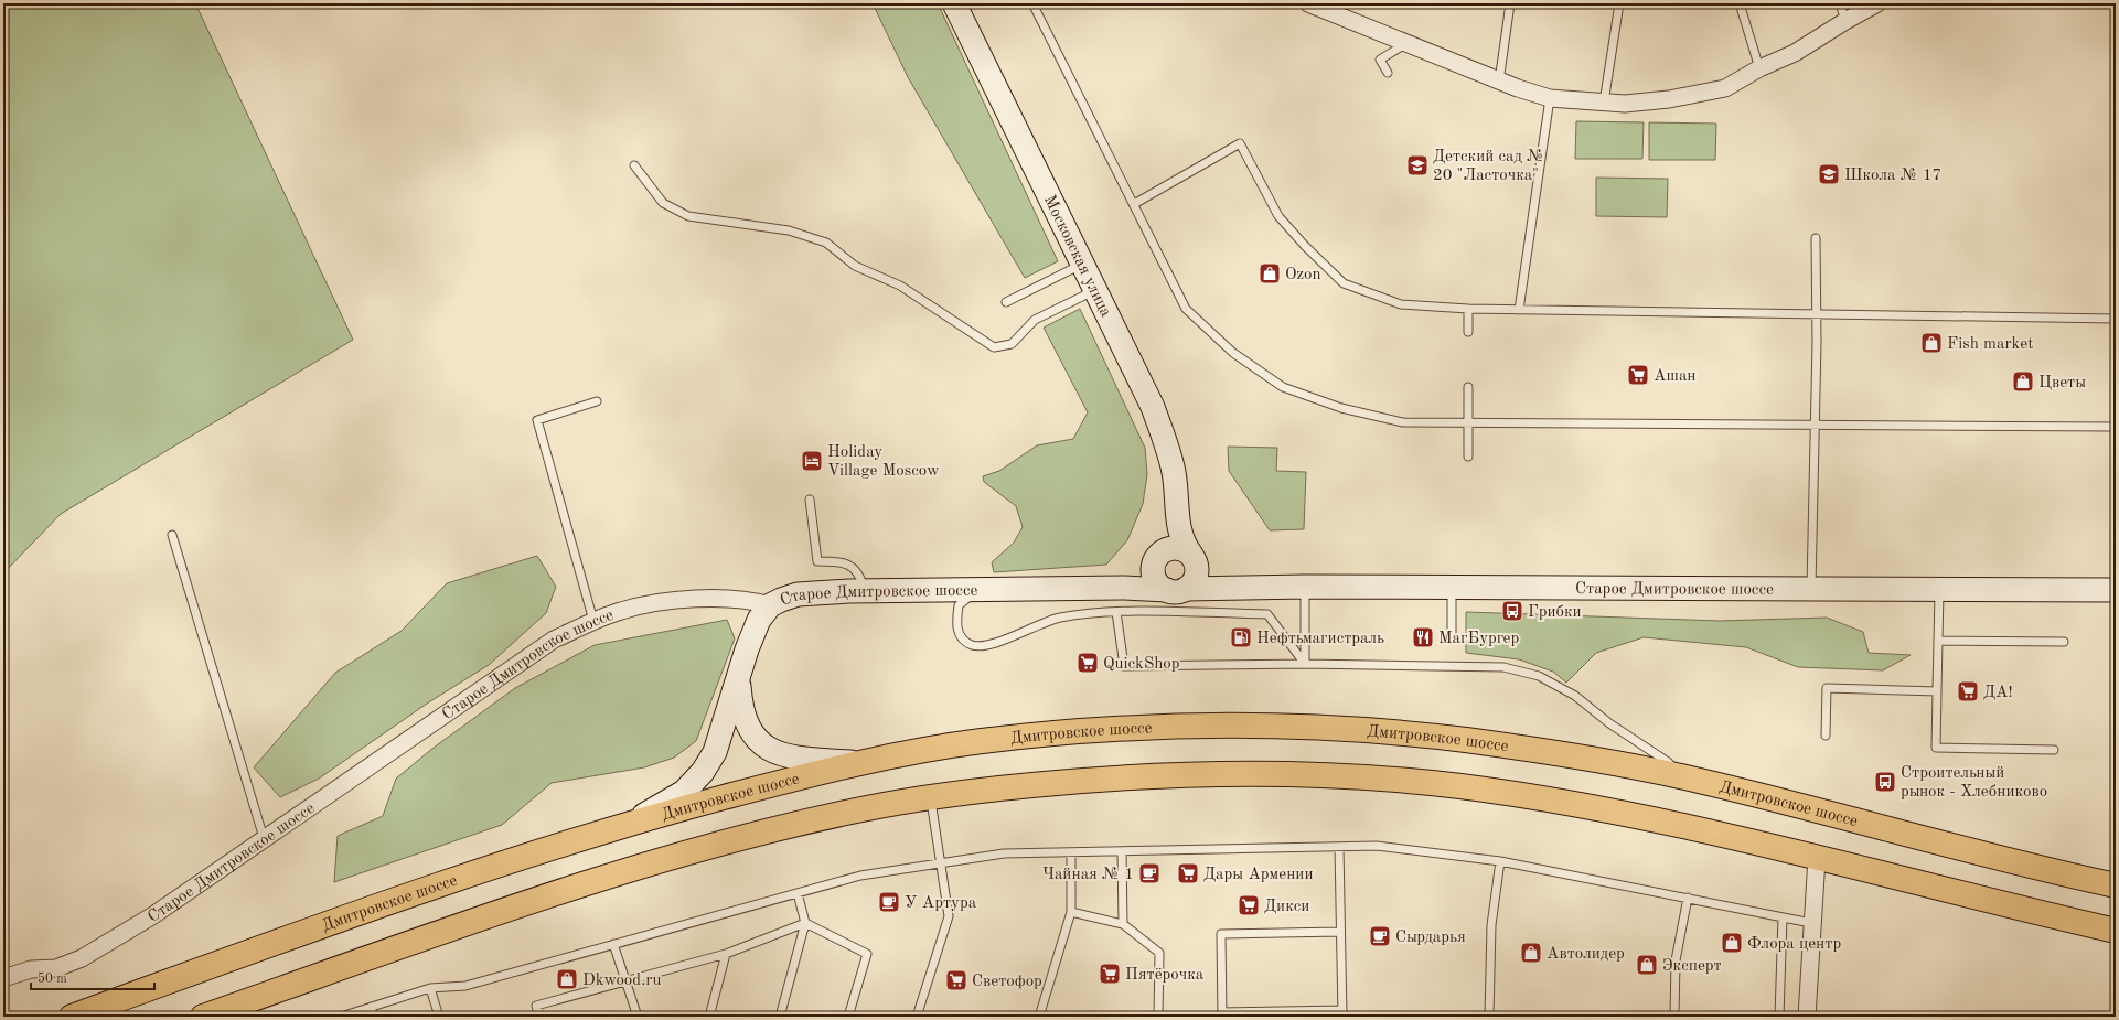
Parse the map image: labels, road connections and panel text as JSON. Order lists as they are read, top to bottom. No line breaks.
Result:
{"streets":{"highway":["Дмитровское шоссе"],"main road":["Московская улица","Старое Дмитровское шоссе"]},"crossings":[["Московская улица","Старое Дмитровское шоссе"]],"places":{"school or university":["Детский сад № 20 \"Ласточка\"","Школа № 17"],"shop":["Ozon","Fish market","Цветы","Флора центр","Автолидер","Эксперт","Dkwood.ru"],"supermarket":["Ашан","QuickShop","ДА!","Дары Армении","Дикси","Пятёрочка","Светофор"],"hotel":["Holiday Village Moscow"],"bus stop":["Грибки","Строительный рынок - Хлебниково"],"fuel station":["Нефтьмагистраль"],"restaurant":["МагБургер"],"cafe":["Чайная № 1","У Артура","Сырдарья"]},"scale_bar":"50 m"}
